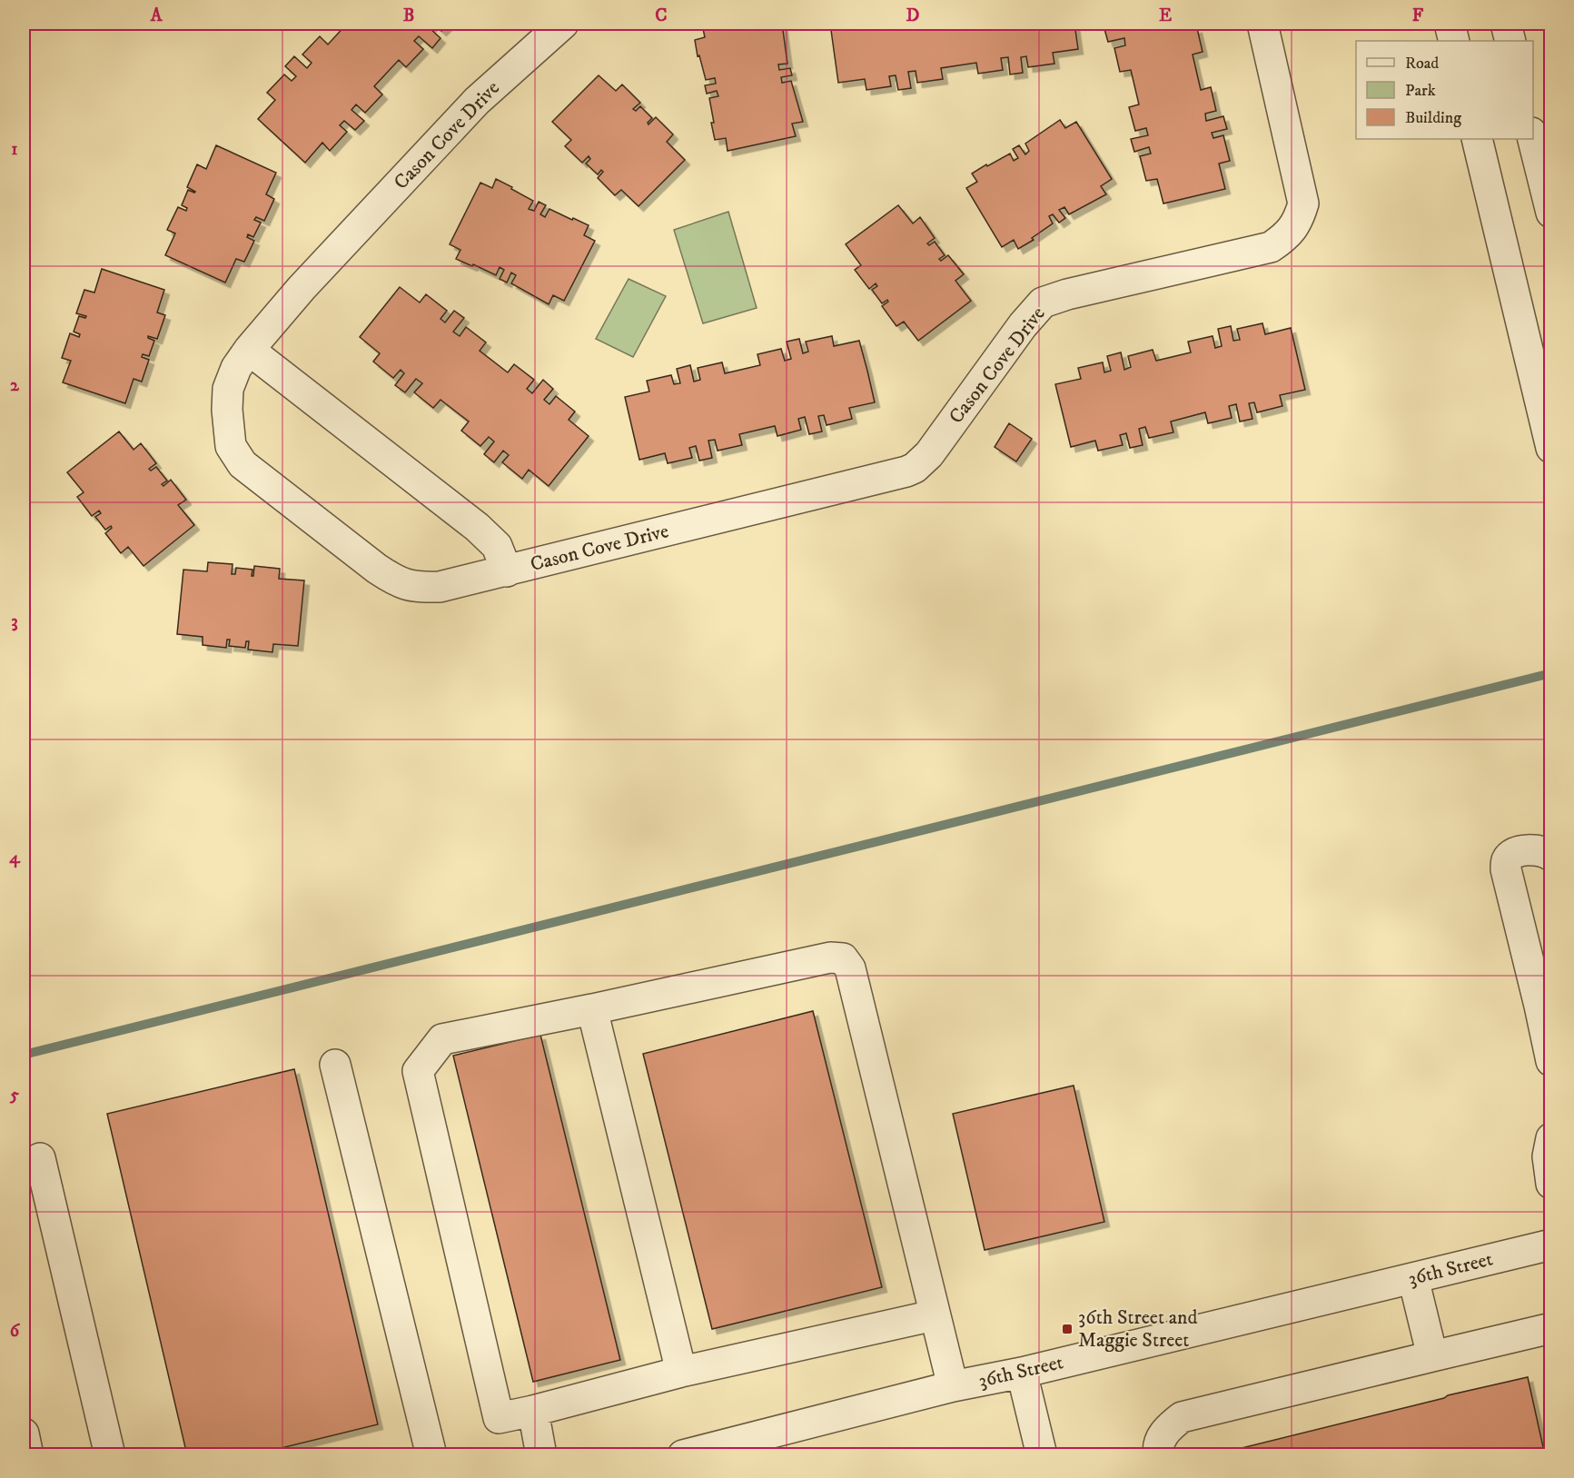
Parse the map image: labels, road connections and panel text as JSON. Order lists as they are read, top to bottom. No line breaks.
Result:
{"streets":{"street":["Cason Cove Drive","36th Street"]},"places":{"transit":["36th Street and Maggie Street"]},"legend":["Road","Park","Building"],"grid":{"columns":["A","B","C","D","E","F"],"rows":["1","2","3","4","5","6"]}}
